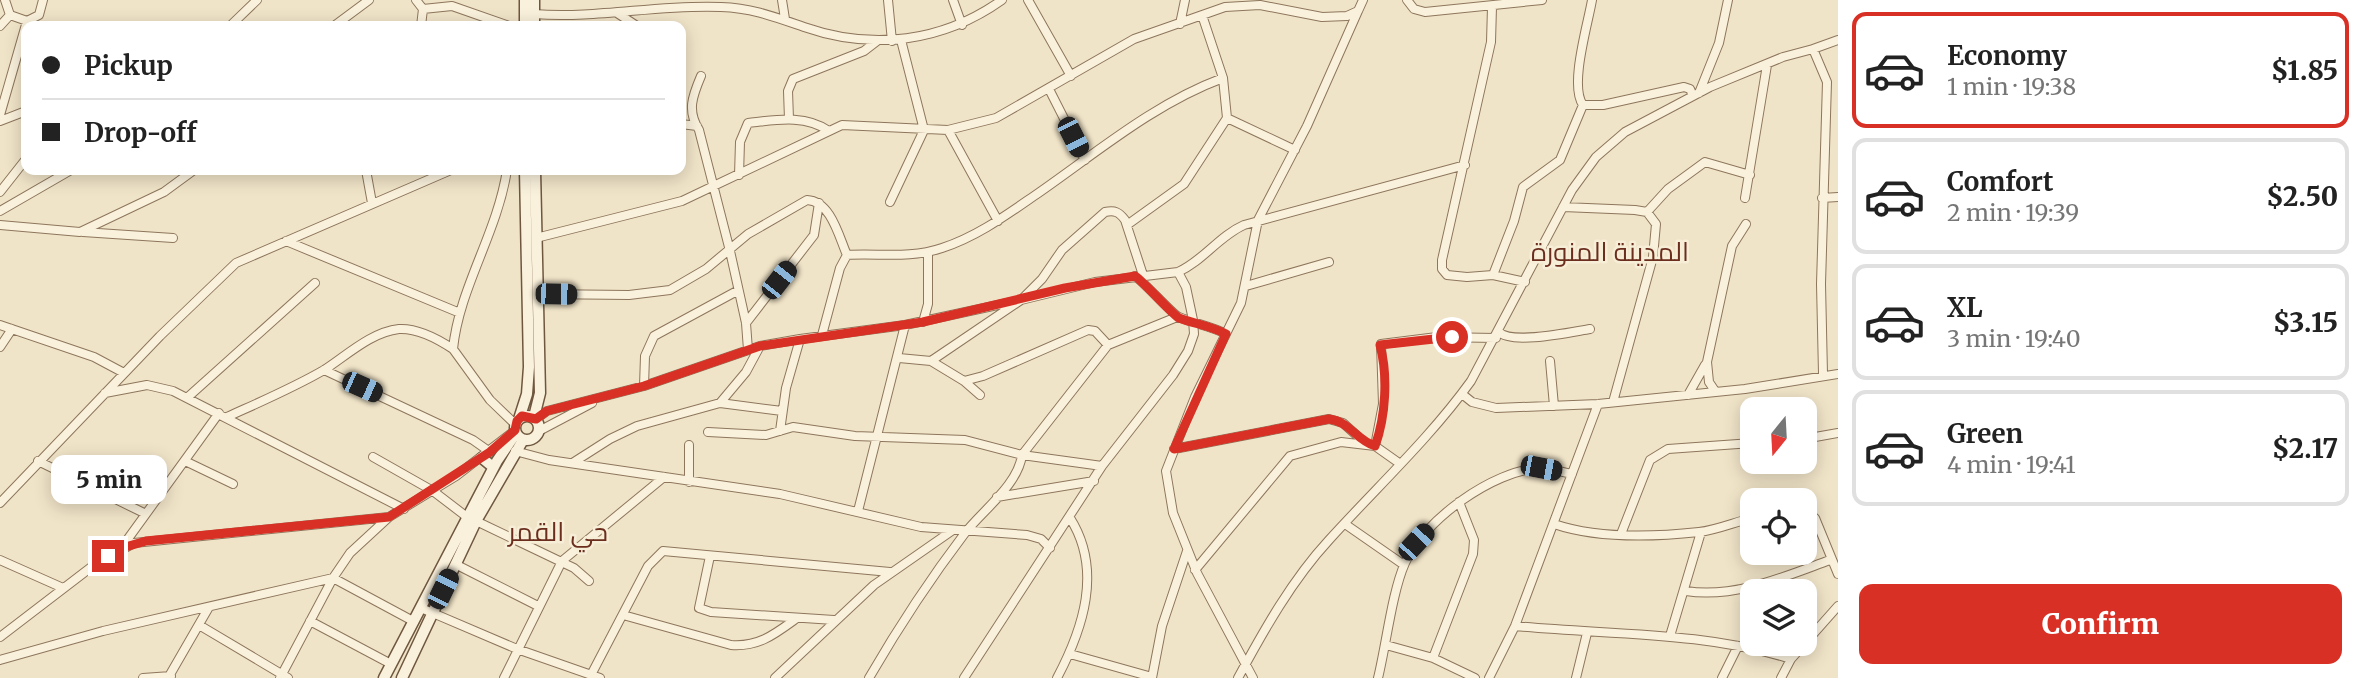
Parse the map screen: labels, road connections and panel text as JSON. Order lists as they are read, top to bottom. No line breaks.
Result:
{"districts":["المدينة المنورة","حي القمر"],"north":"bottom","page":{"list":[{"name":"Economy","note":"1 min · 19:38","value":"$1.85"},{"name":"Comfort","note":"2 min · 19:39","value":"$2.50"},{"name":"XL","note":"3 min · 19:40","value":"$3.15"},{"name":"Green","note":"4 min · 19:41","value":"$2.17"}],"banner":["Pickup","Drop-off"],"bubble":"5 min","buttons":"Confirm"}}
